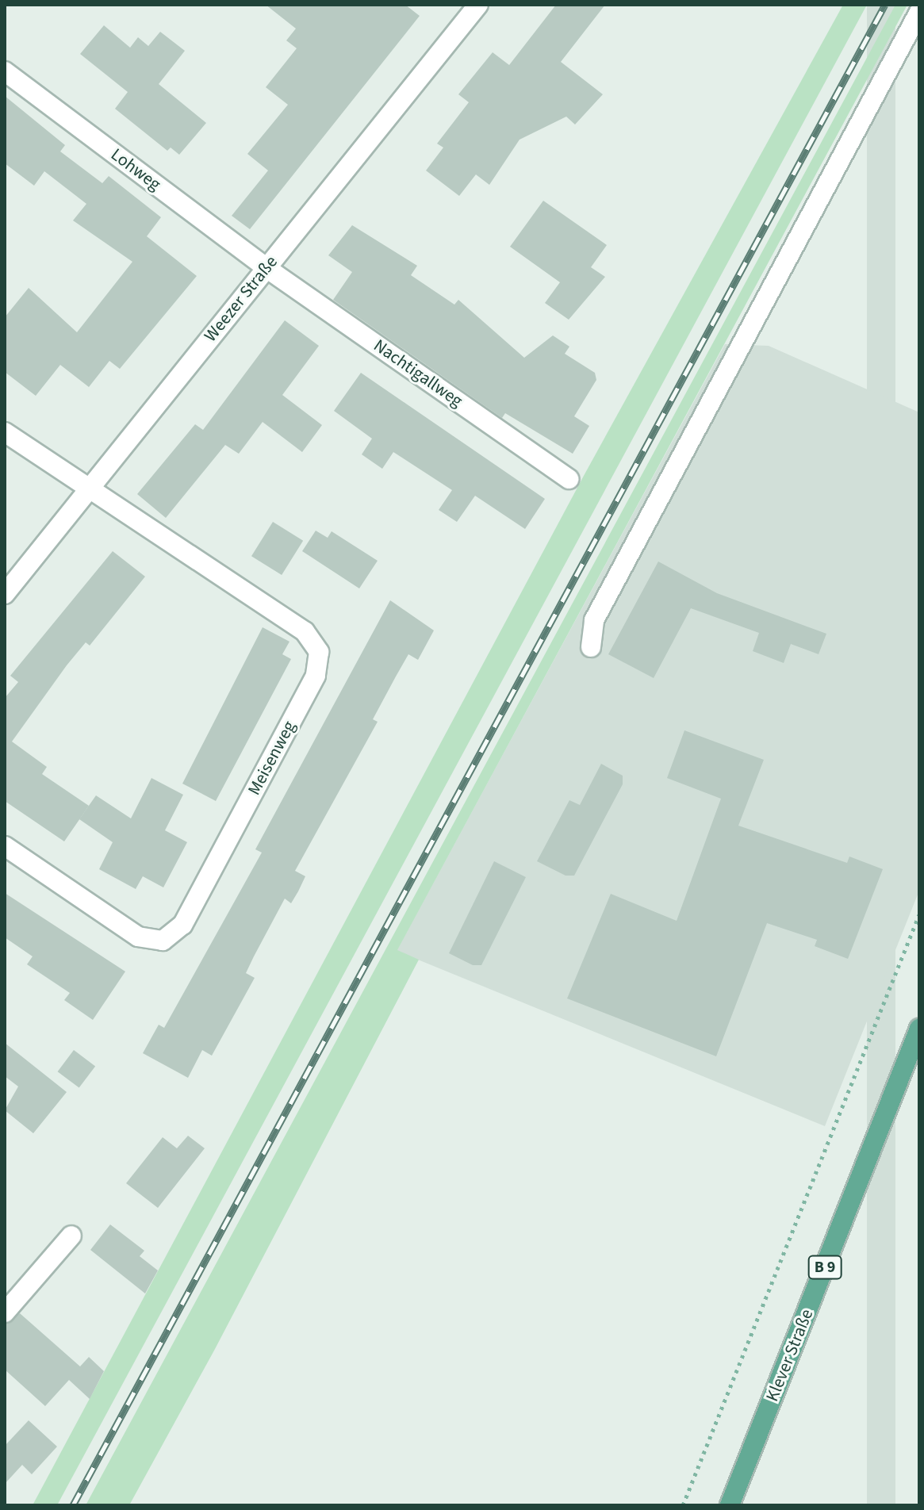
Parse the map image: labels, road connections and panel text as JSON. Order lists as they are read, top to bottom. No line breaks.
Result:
{"streets":{"main road":["B 9","Klever Straße"],"street":["Lohweg","Weezer Straße","Nachtigallweg","Meisenweg"]},"crossings":[["Lohweg","Weezer Straße"],["Lohweg","Nachtigallweg"],["Weezer Straße","Nachtigallweg"],["Weezer Straße","Meisenweg"]]}
